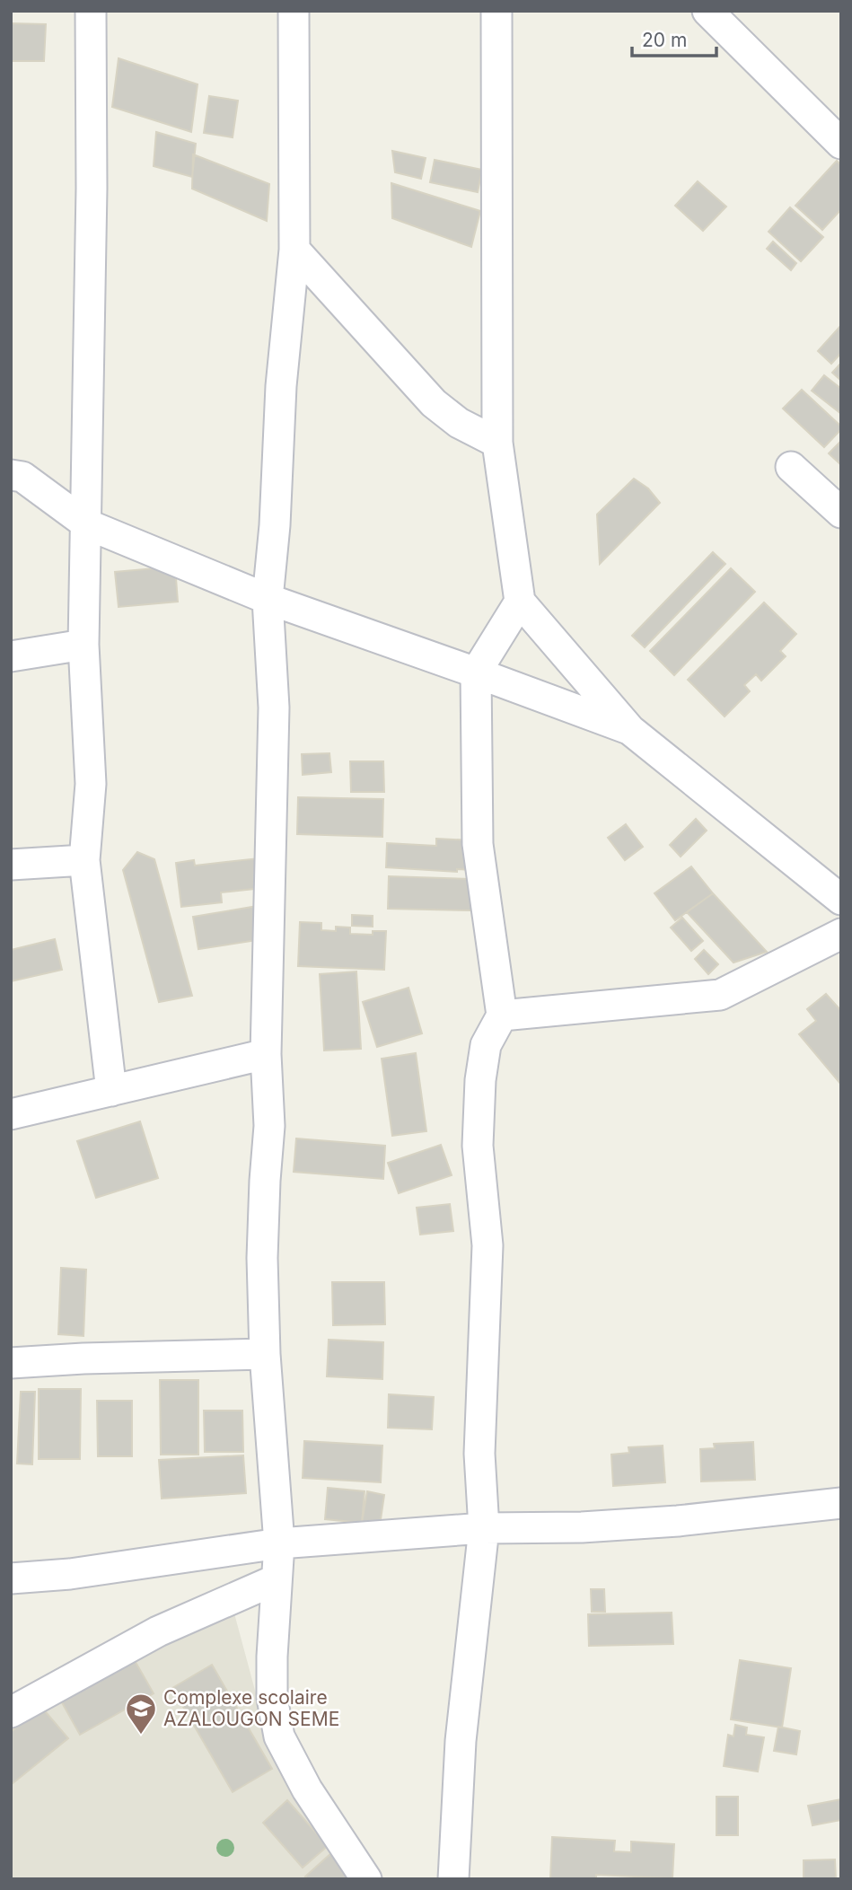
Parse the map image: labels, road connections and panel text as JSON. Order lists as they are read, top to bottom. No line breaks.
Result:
{"places":{"school or university":["Complexe scolaire AZALOUGON SEME"]},"scale_bar":"20 m"}
